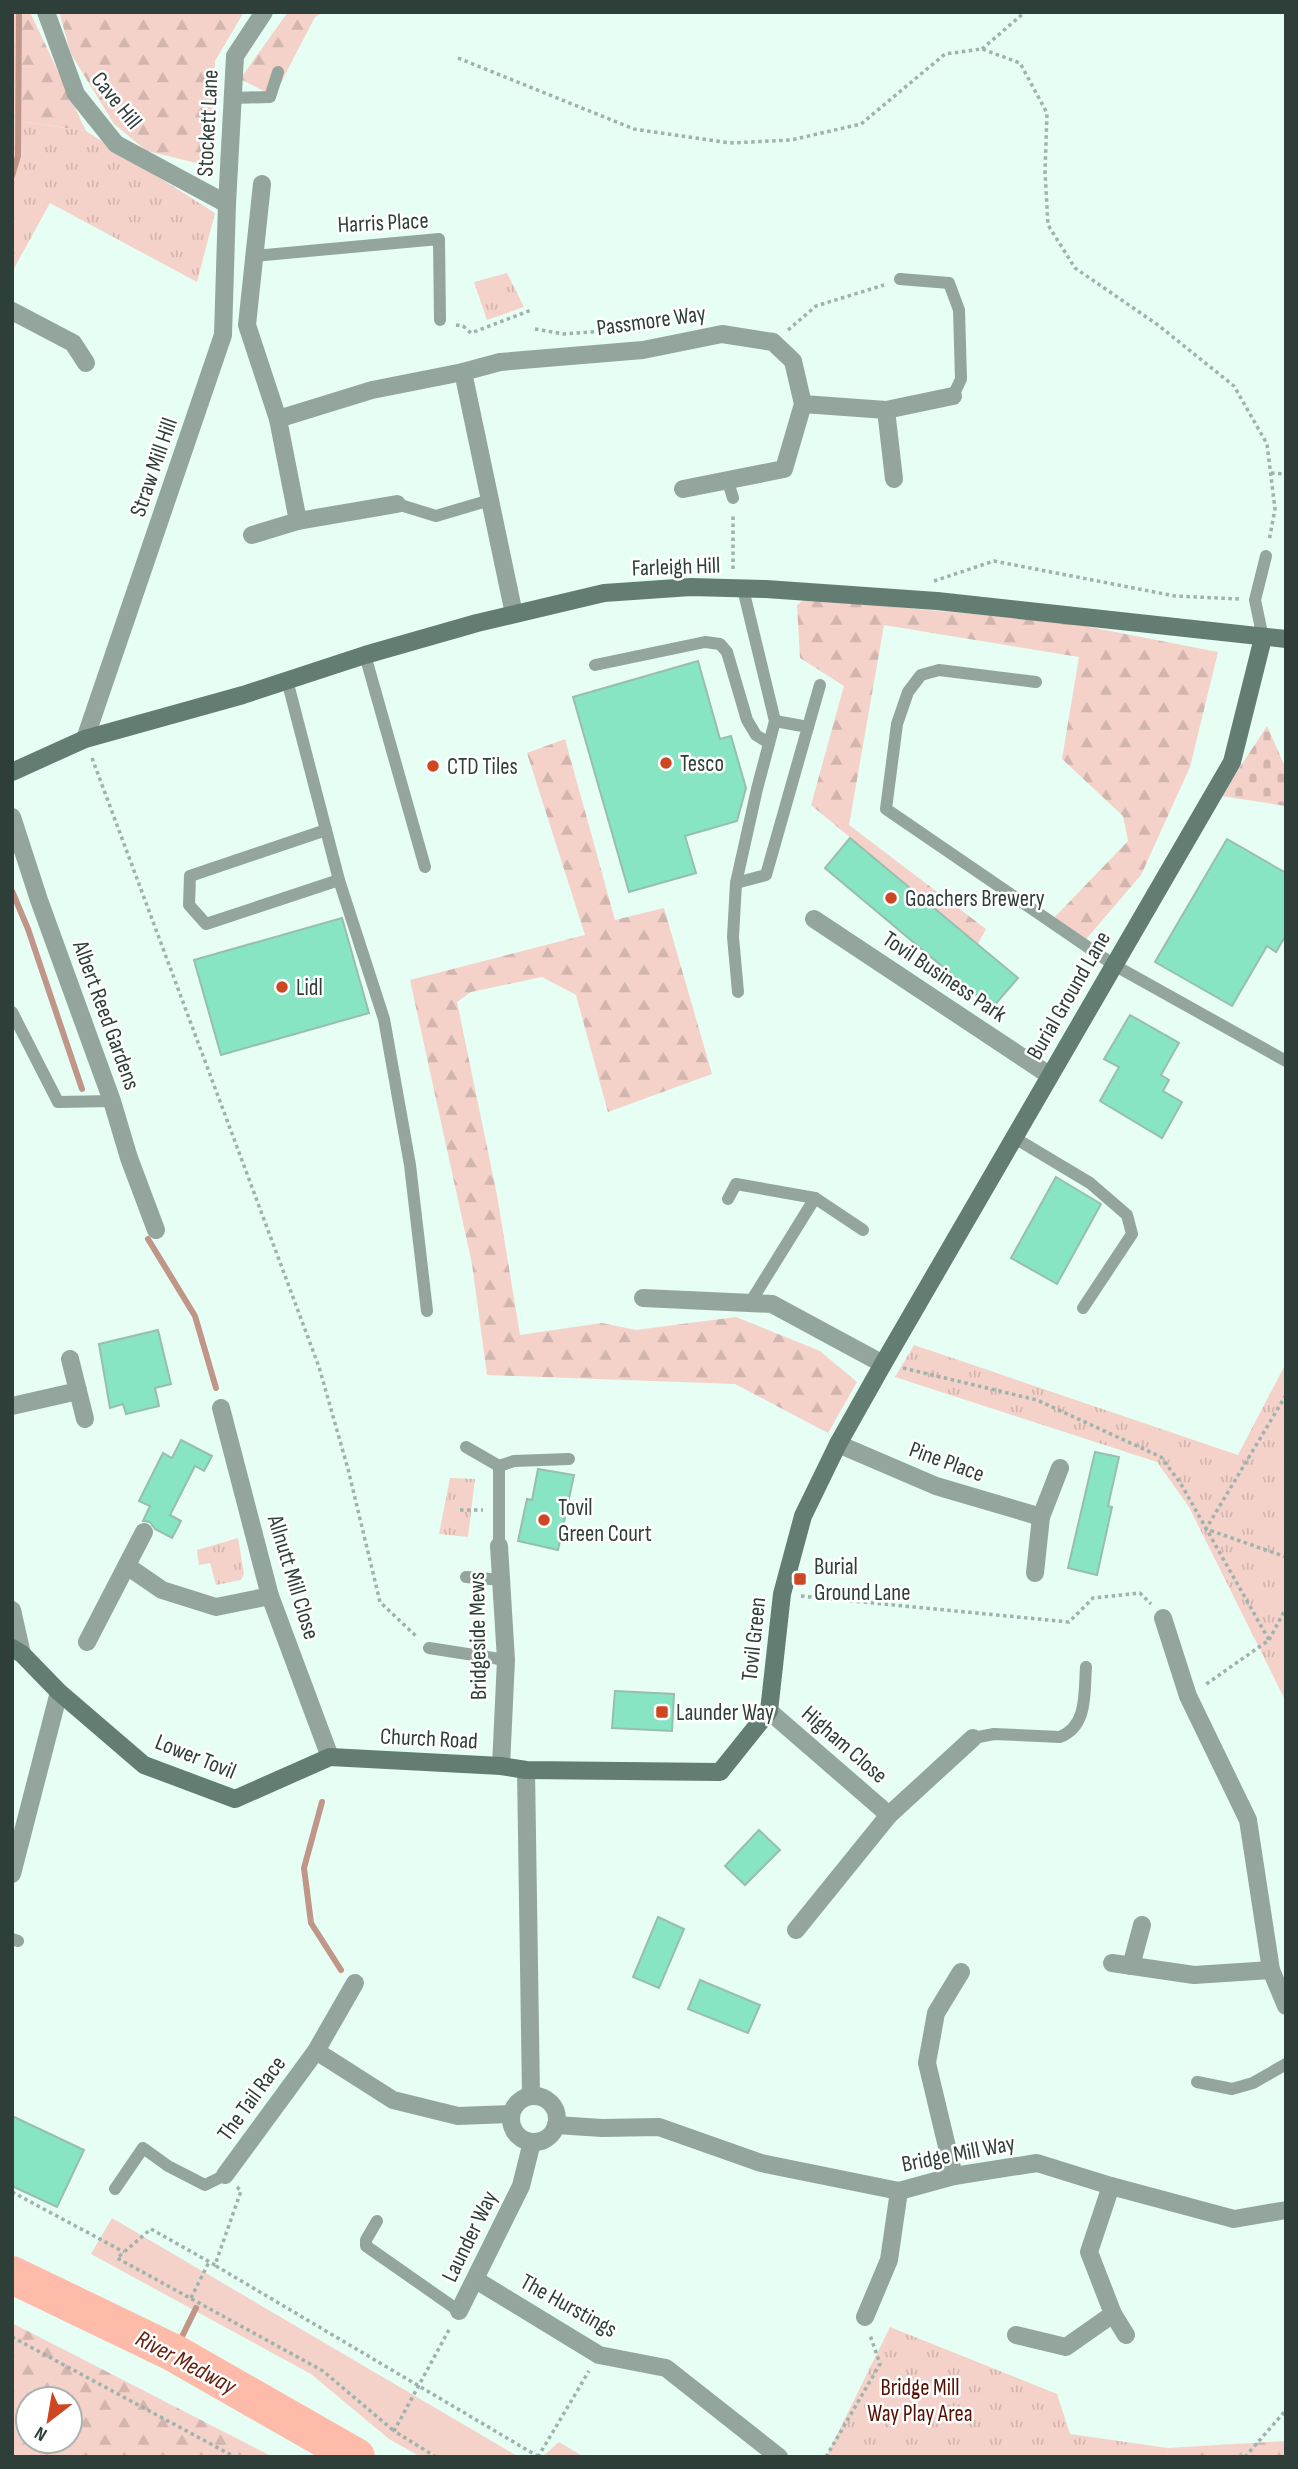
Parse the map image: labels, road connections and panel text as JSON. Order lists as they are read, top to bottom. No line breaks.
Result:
{"streets":{"street":["Cave Hill","Stockett Lane","Passmore Way","Straw Mill Hill","Farleigh Hill","Tovil Business Park","Burial Ground Lane","Albert Reed Gardens","Pine Place","Allnutt Mill Close","Bridgeside Mews","Tovil Green","Church Road","Higham Close","Lower Tovil","The Tail Race","Bridge Mill Way","Launder Way","The Hurstings"],"lane":["Harris Place"]},"crossings":[["Cave Hill","Stockett Lane"],["Cave Hill","Straw Mill Hill"],["Stockett Lane","Straw Mill Hill"],["Straw Mill Hill","Farleigh Hill"],["Farleigh Hill","Burial Ground Lane"],["Tovil Business Park","Burial Ground Lane"],["Burial Ground Lane","Tovil Green"],["Pine Place","Tovil Green"],["Allnutt Mill Close","Church Road"],["Allnutt Mill Close","Lower Tovil"],["Bridgeside Mews","Church Road"],["Tovil Green","Church Road"],["Tovil Green","Higham Close"],["Church Road","Lower Tovil"],["The Tail Race","Bridge Mill Way"],["The Tail Race","Launder Way"],["Bridge Mill Way","Launder Way"],["Launder Way","The Hurstings"]],"water":["River Medway"],"parks":["Bridge Mill Way Play Area"],"places":{"other":["Tesco","CTD Tiles","Goachers Brewery","Lidl","Tovil Green Court"],"transit":["Burial Ground Lane","Launder Way"]},"north":"bottom left"}
